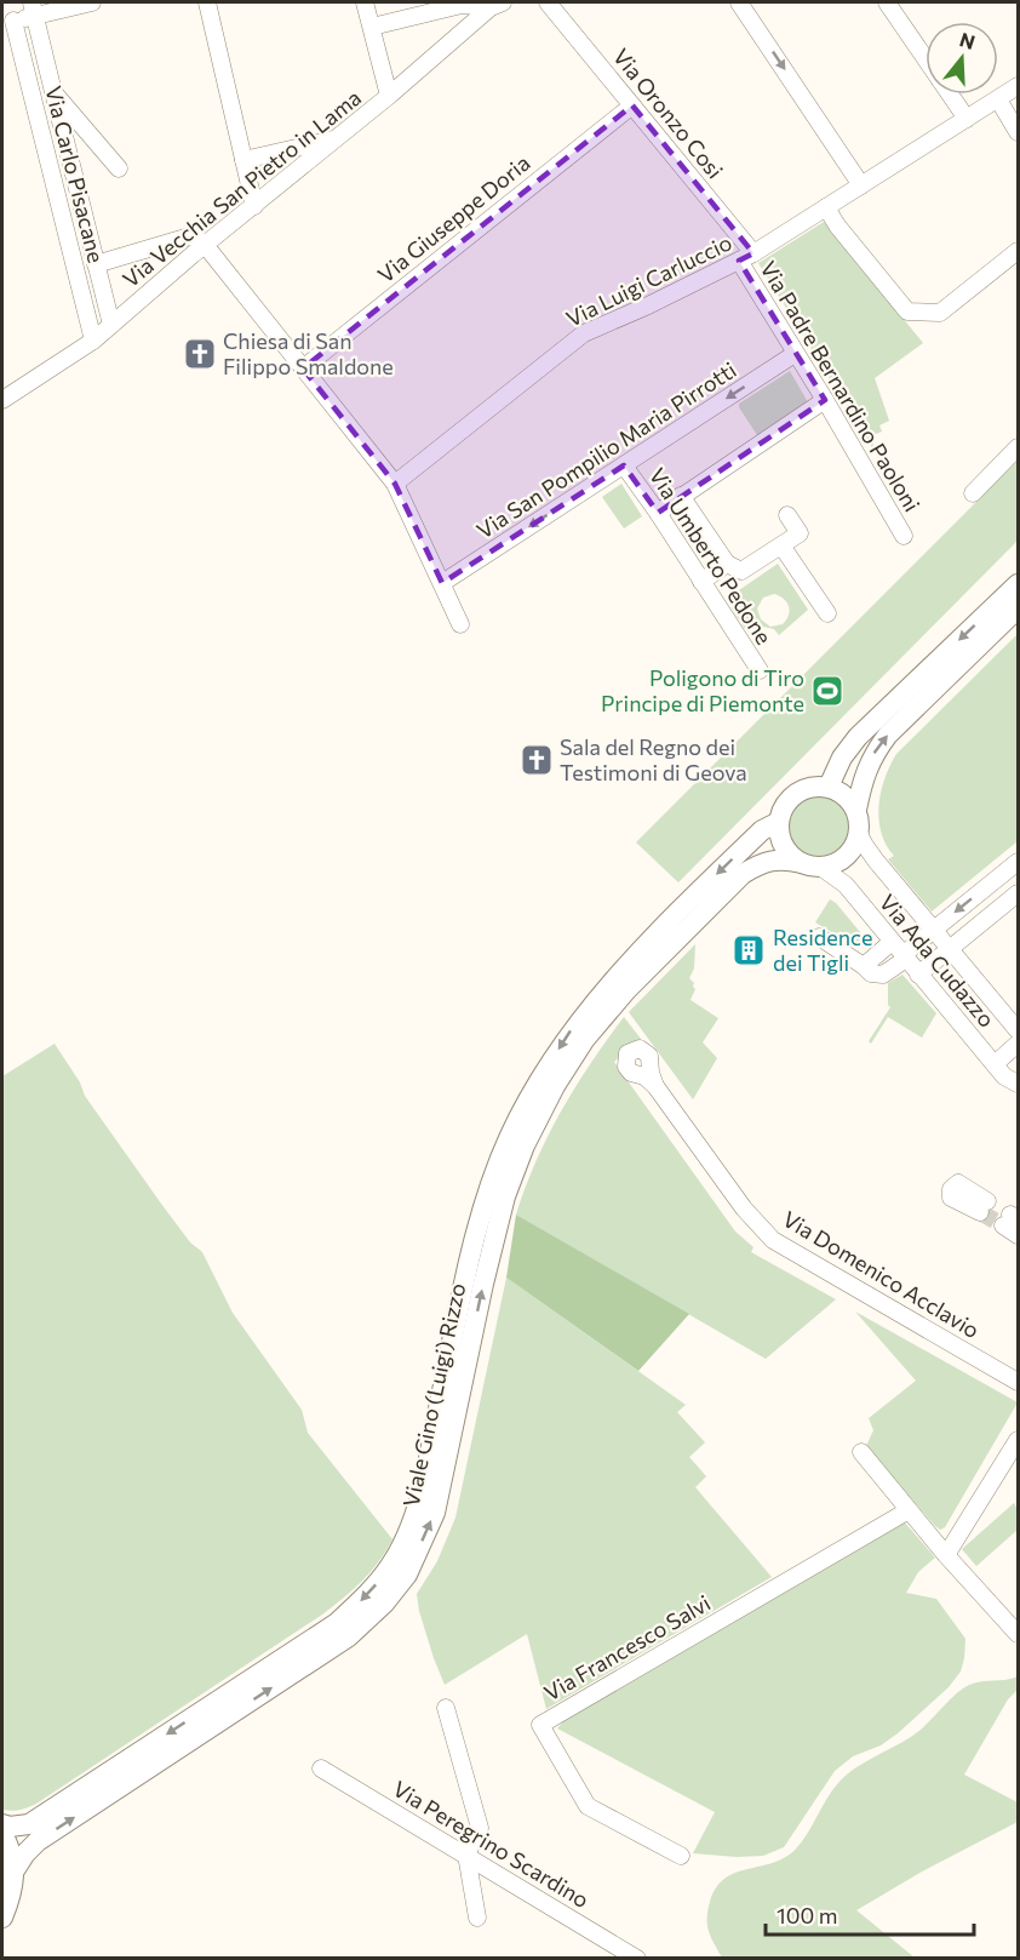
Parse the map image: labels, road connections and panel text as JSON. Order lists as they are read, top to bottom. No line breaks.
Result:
{"streets":{"street":["Via Oronzo Cosi","Via Carlo Pisacane","Via Vecchia San Pietro in Lama","Via Giuseppe Doria","Via Luigi Carluccio","Via Padre Bernardino Paoloni","Via San Pompilio Maria Pirrotti","Via Umberto Pedone","Via Ada Cudazzo","Via Domenico Acclavio","Viale Gino (Luigi) Rizzo","Via Francesco Salvi","Via Peregrino Scardino"]},"crossings":[["Via Oronzo Cosi","Via Giuseppe Doria"],["Via Oronzo Cosi","Via Luigi Carluccio"],["Via Oronzo Cosi","Via Padre Bernardino Paoloni"],["Via Carlo Pisacane","Via Vecchia San Pietro in Lama"],["Via Luigi Carluccio","Via Padre Bernardino Paoloni"],["Via Padre Bernardino Paoloni","Via San Pompilio Maria Pirrotti"],["Via San Pompilio Maria Pirrotti","Via Umberto Pedone"],["Via Ada Cudazzo","Viale Gino (Luigi) Rizzo"]],"places":{"church":["Chiesa di San Filippo Smaldone","Sala del Regno dei Testimoni di Geova"],"sports":["Poligono di Tiro Principe di Piemonte"],"building":["Residence dei Tigli"]},"scale_bar":"100 m","north":"top"}
